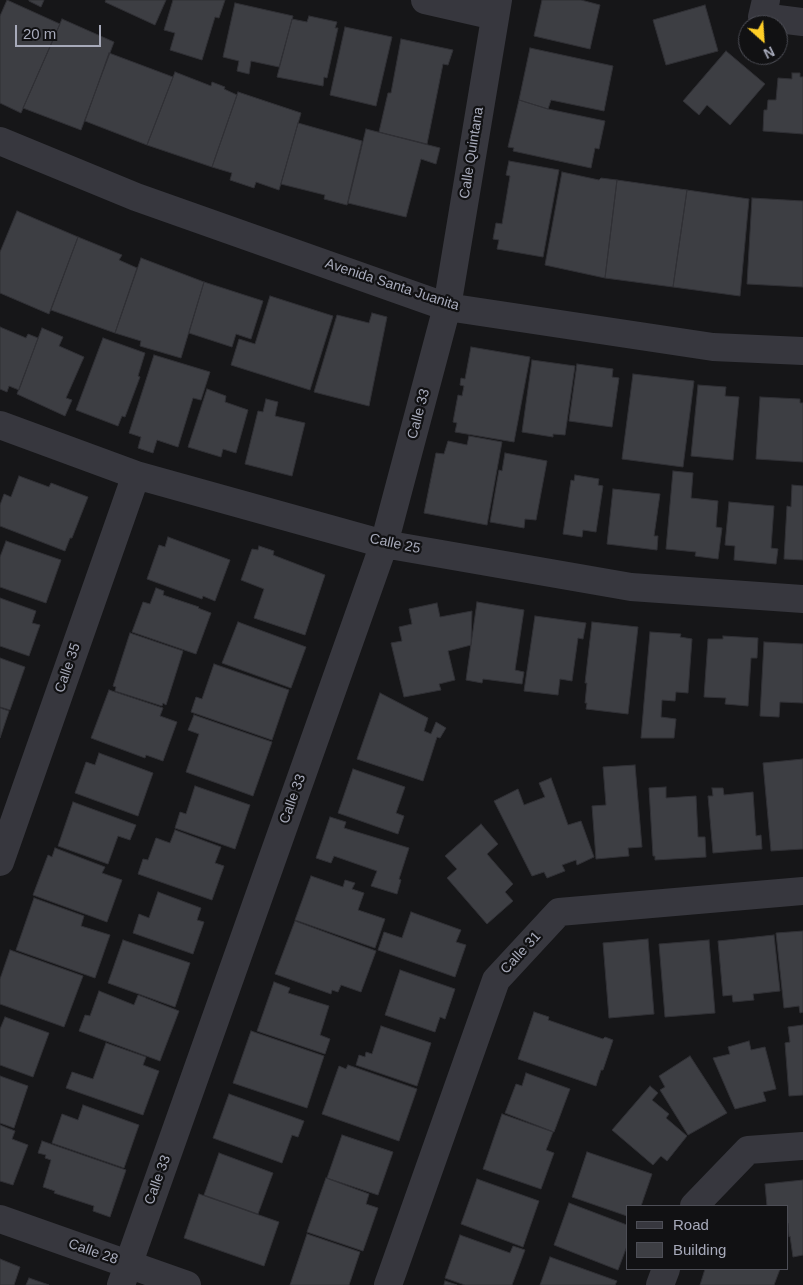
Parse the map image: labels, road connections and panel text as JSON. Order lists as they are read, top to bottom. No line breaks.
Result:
{"streets":{"street":["Calle Quintana","Avenida Santa Juanita","Calle 33","Calle 25","Calle 35","Calle 31","Calle 28"]},"crossings":[["Calle Quintana","Avenida Santa Juanita"],["Calle Quintana","Calle 33"],["Avenida Santa Juanita","Calle 33"],["Calle 33","Calle 25"],["Calle 33","Calle 28"],["Calle 25","Calle 35"]],"legend":["Road","Building"],"scale_bar":"20 m","north":"bottom right"}
